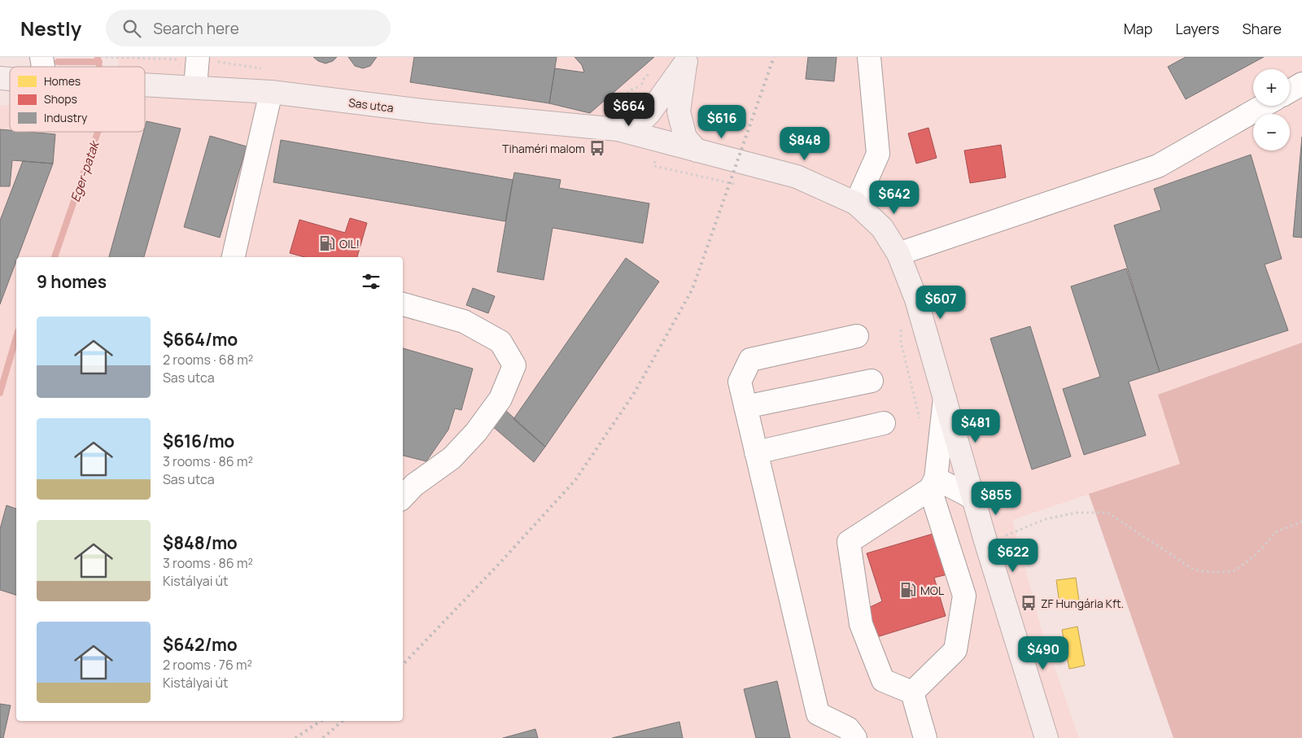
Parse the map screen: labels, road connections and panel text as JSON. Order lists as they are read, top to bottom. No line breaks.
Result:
{"streets":{"main road":["Sas utca"]},"water":["Eger-patak"],"places":{"bus stop":["Tihaméri malom","ZF Hungária Kft."],"fuel station":["OIL!","MOL"]},"legend":["Homes","Shops","Industry"],"page":{"header":"Nestly","search":"Search here","nav":["Map","Layers","Share"],"map_buttons":["+","−"],"price":["$664","$616","$848","$642","$607","$481","$855","$622","$490"],"heading":"9 homes","list":[{"name":"$664/mo","note":"2 rooms · 68 m² · Sas utca"},{"name":"$616/mo","note":"3 rooms · 86 m² · Sas utca"},{"name":"$848/mo","note":"3 rooms · 86 m² · Kistályai út"},{"name":"$642/mo","note":"2 rooms · 76 m² · Kistályai út"}]}}
